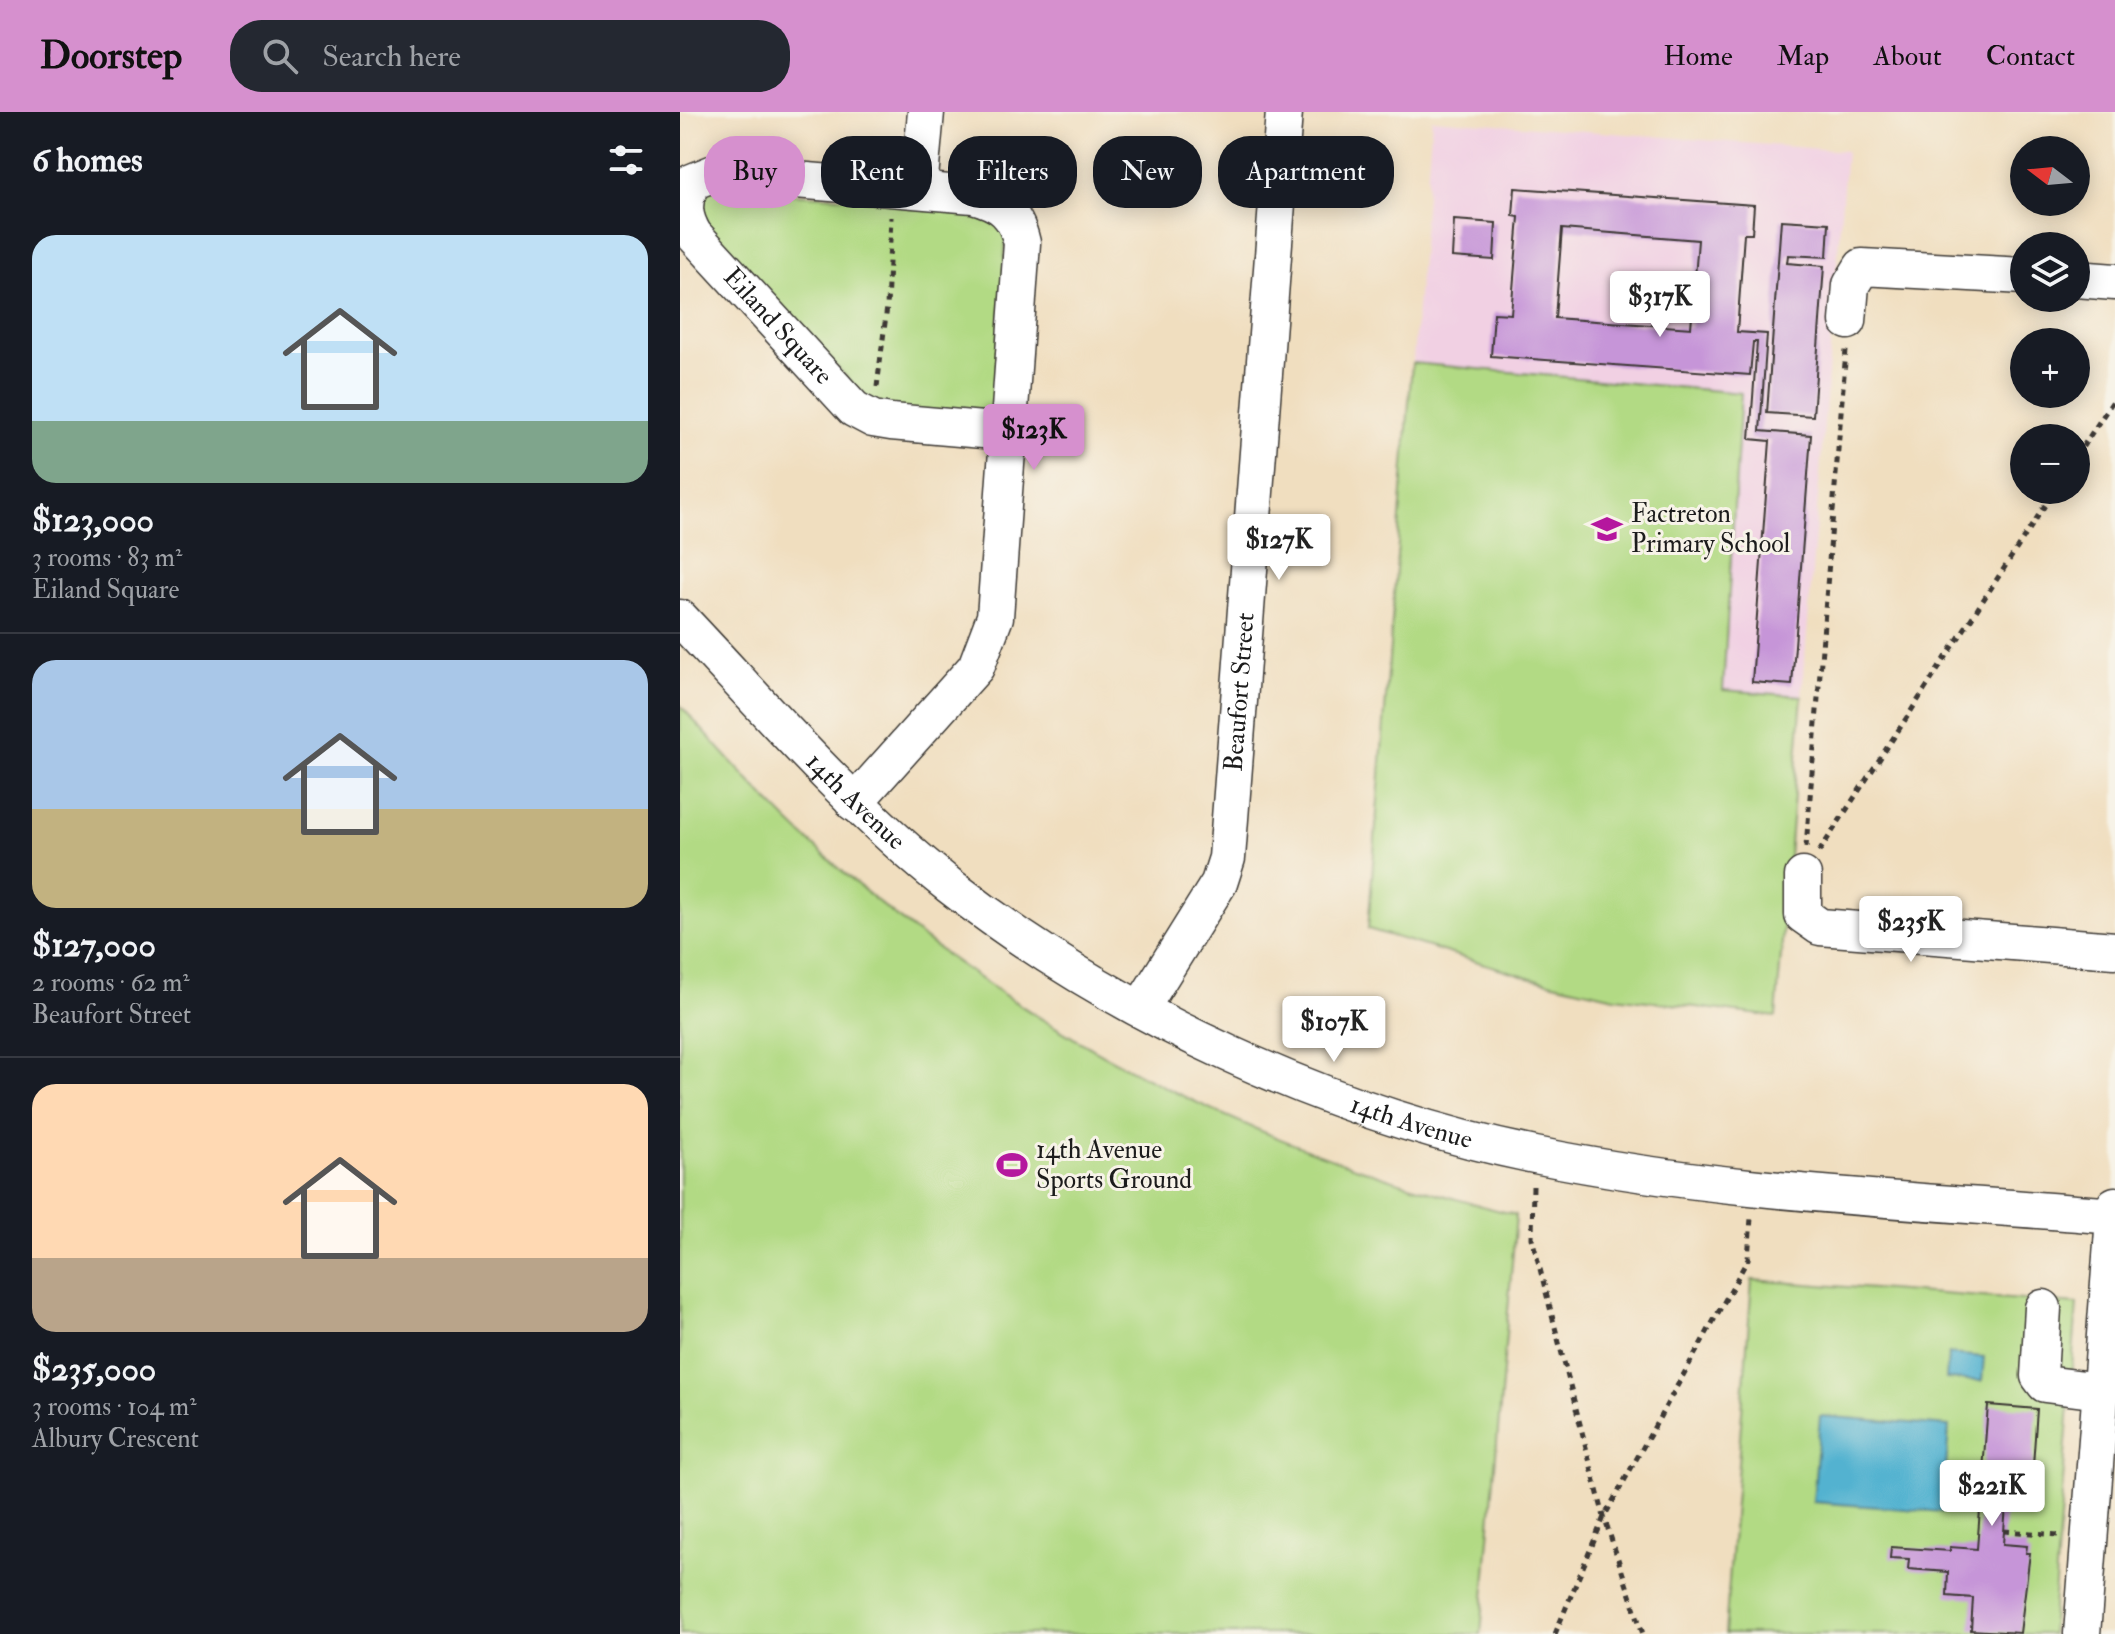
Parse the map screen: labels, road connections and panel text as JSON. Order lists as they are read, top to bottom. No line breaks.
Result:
{"streets":{"street":["Eiland Square","Beaufort Street","14th Avenue"]},"crossings":[["Eiland Square","14th Avenue"],["Beaufort Street","14th Avenue"]],"places":{"school or university":["Factreton Primary School"],"sports":["14th Avenue Sports Ground"]},"north":"left","page":{"header":"Doorstep","search":"Search here","nav":["Home","Map","About","Contact"],"heading":"6 homes","map_buttons":["+","−"],"chip":["Buy","Rent","Filters","New","Apartment"],"list":[{"name":"$123,000","note":"3 rooms · 83 m² · Eiland Square"},{"name":"$127,000","note":"2 rooms · 62 m² · Beaufort Street"},{"name":"$235,000","note":"3 rooms · 104 m² · Albury Crescent"}],"price":["$317K","$123K","$127K","$235K","$107K","$221K"]}}
